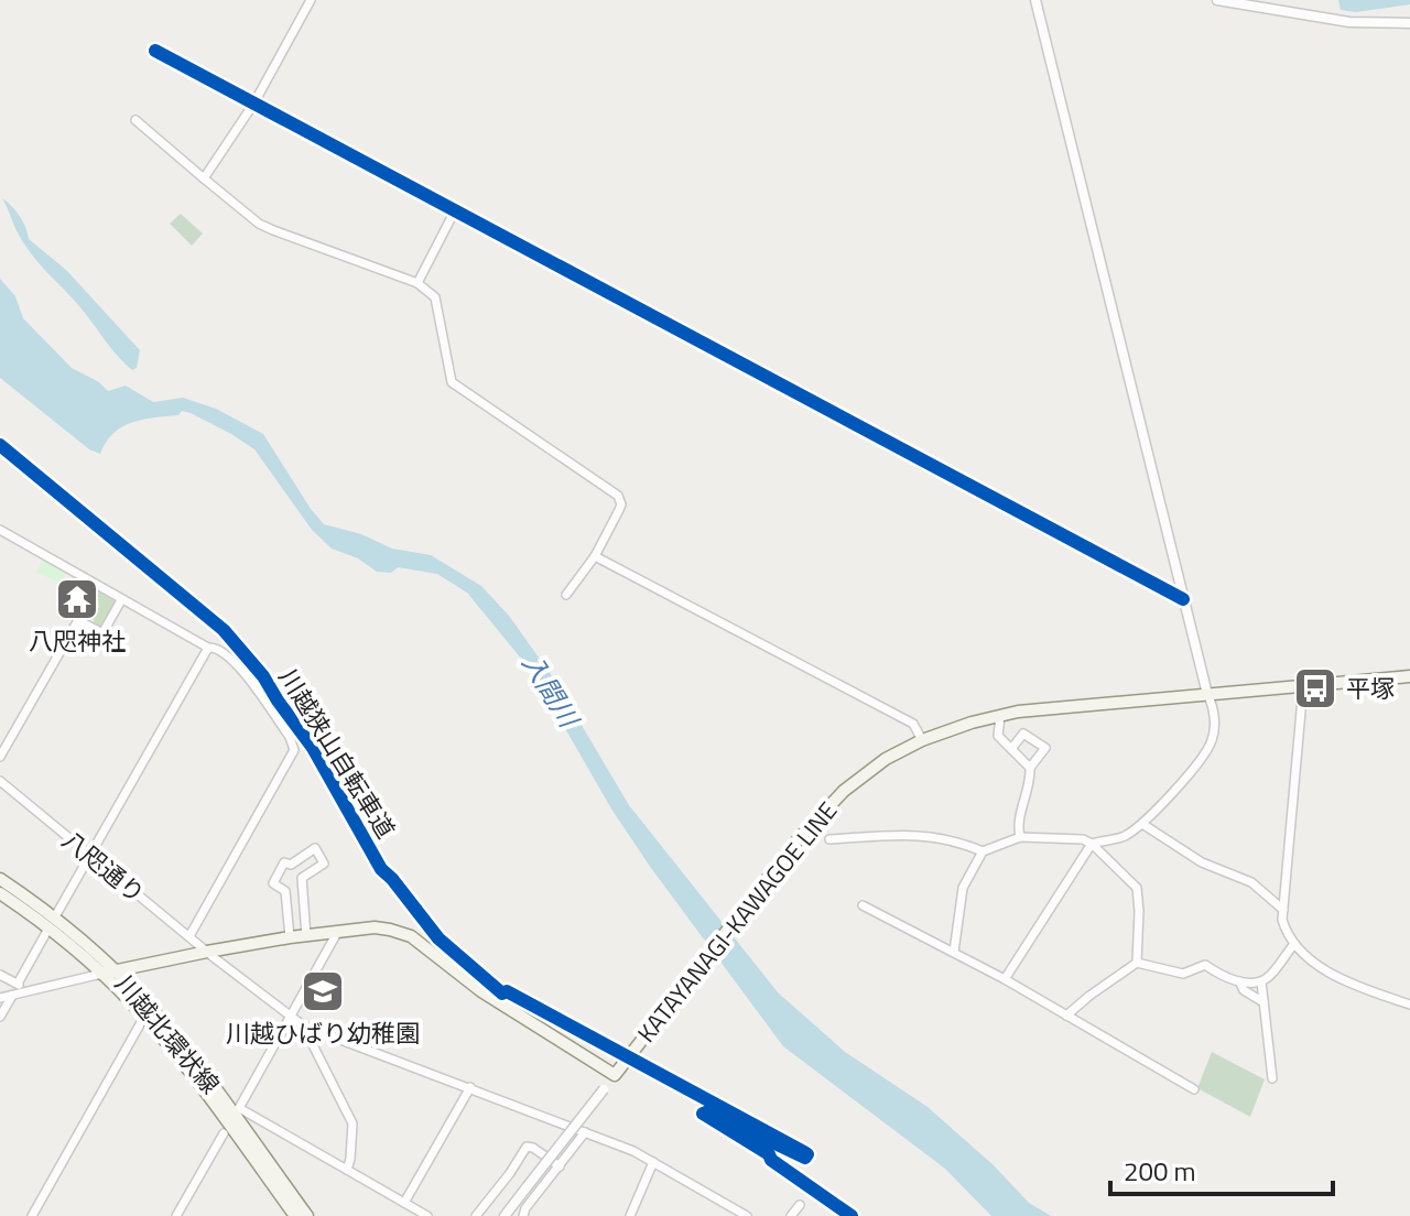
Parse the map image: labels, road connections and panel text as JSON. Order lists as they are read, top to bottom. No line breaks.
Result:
{"streets":{"main road":["KATAYANAGI-KAWAGOE LINE","川越北環状線"],"street":["八咫通り"],"cycle path":["川越狭山自転車道"]},"water":["入間川"],"places":{"temple":["八咫神社"],"bus stop":["平塚"],"school or university":["川越ひばり幼稚園"]},"scale_bar":"200 m"}
